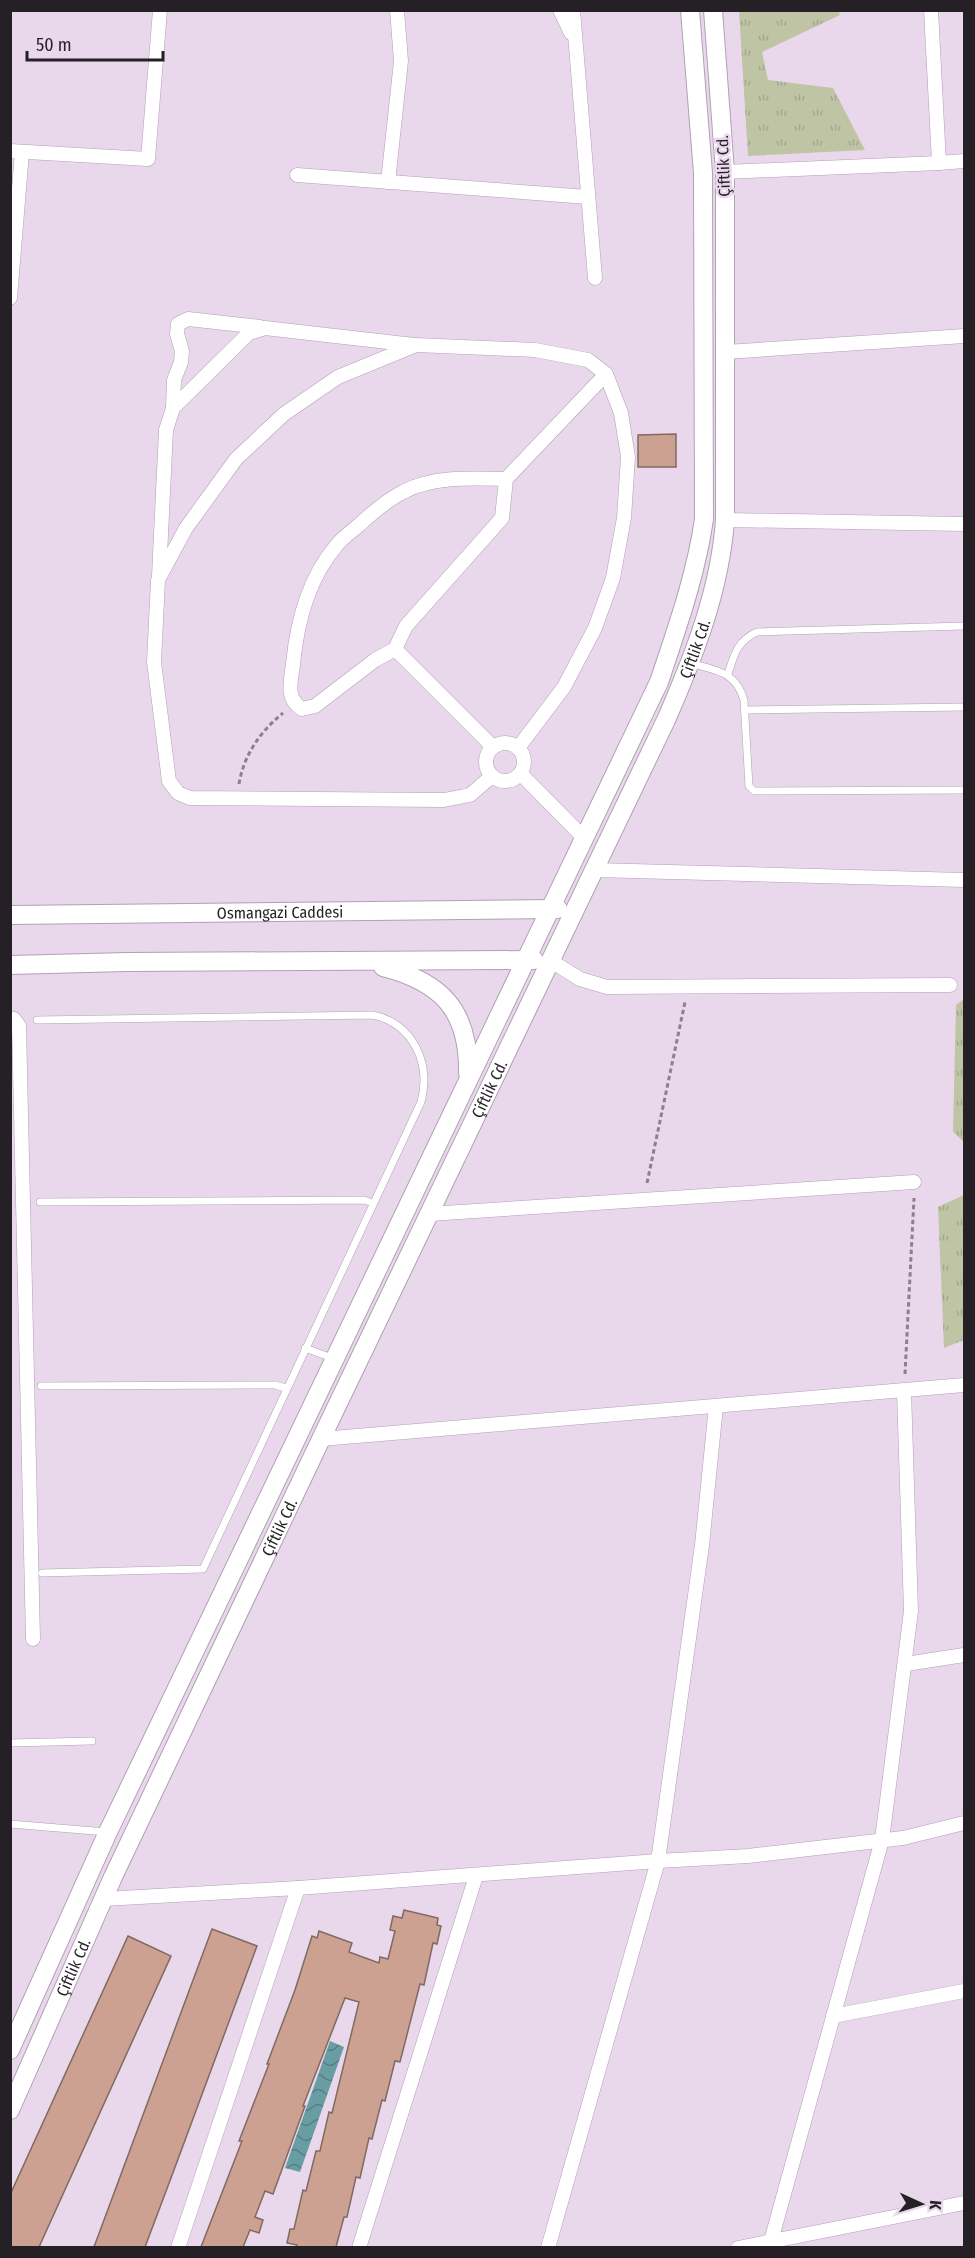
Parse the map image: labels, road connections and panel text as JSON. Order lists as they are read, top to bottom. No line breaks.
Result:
{"streets":{"street":["Çiftlik Cd.","Osmangazi Caddesi"]},"crossings":[["Çiftlik Cd.","Osmangazi Caddesi"]],"scale_bar":"50 m","north":"right"}
